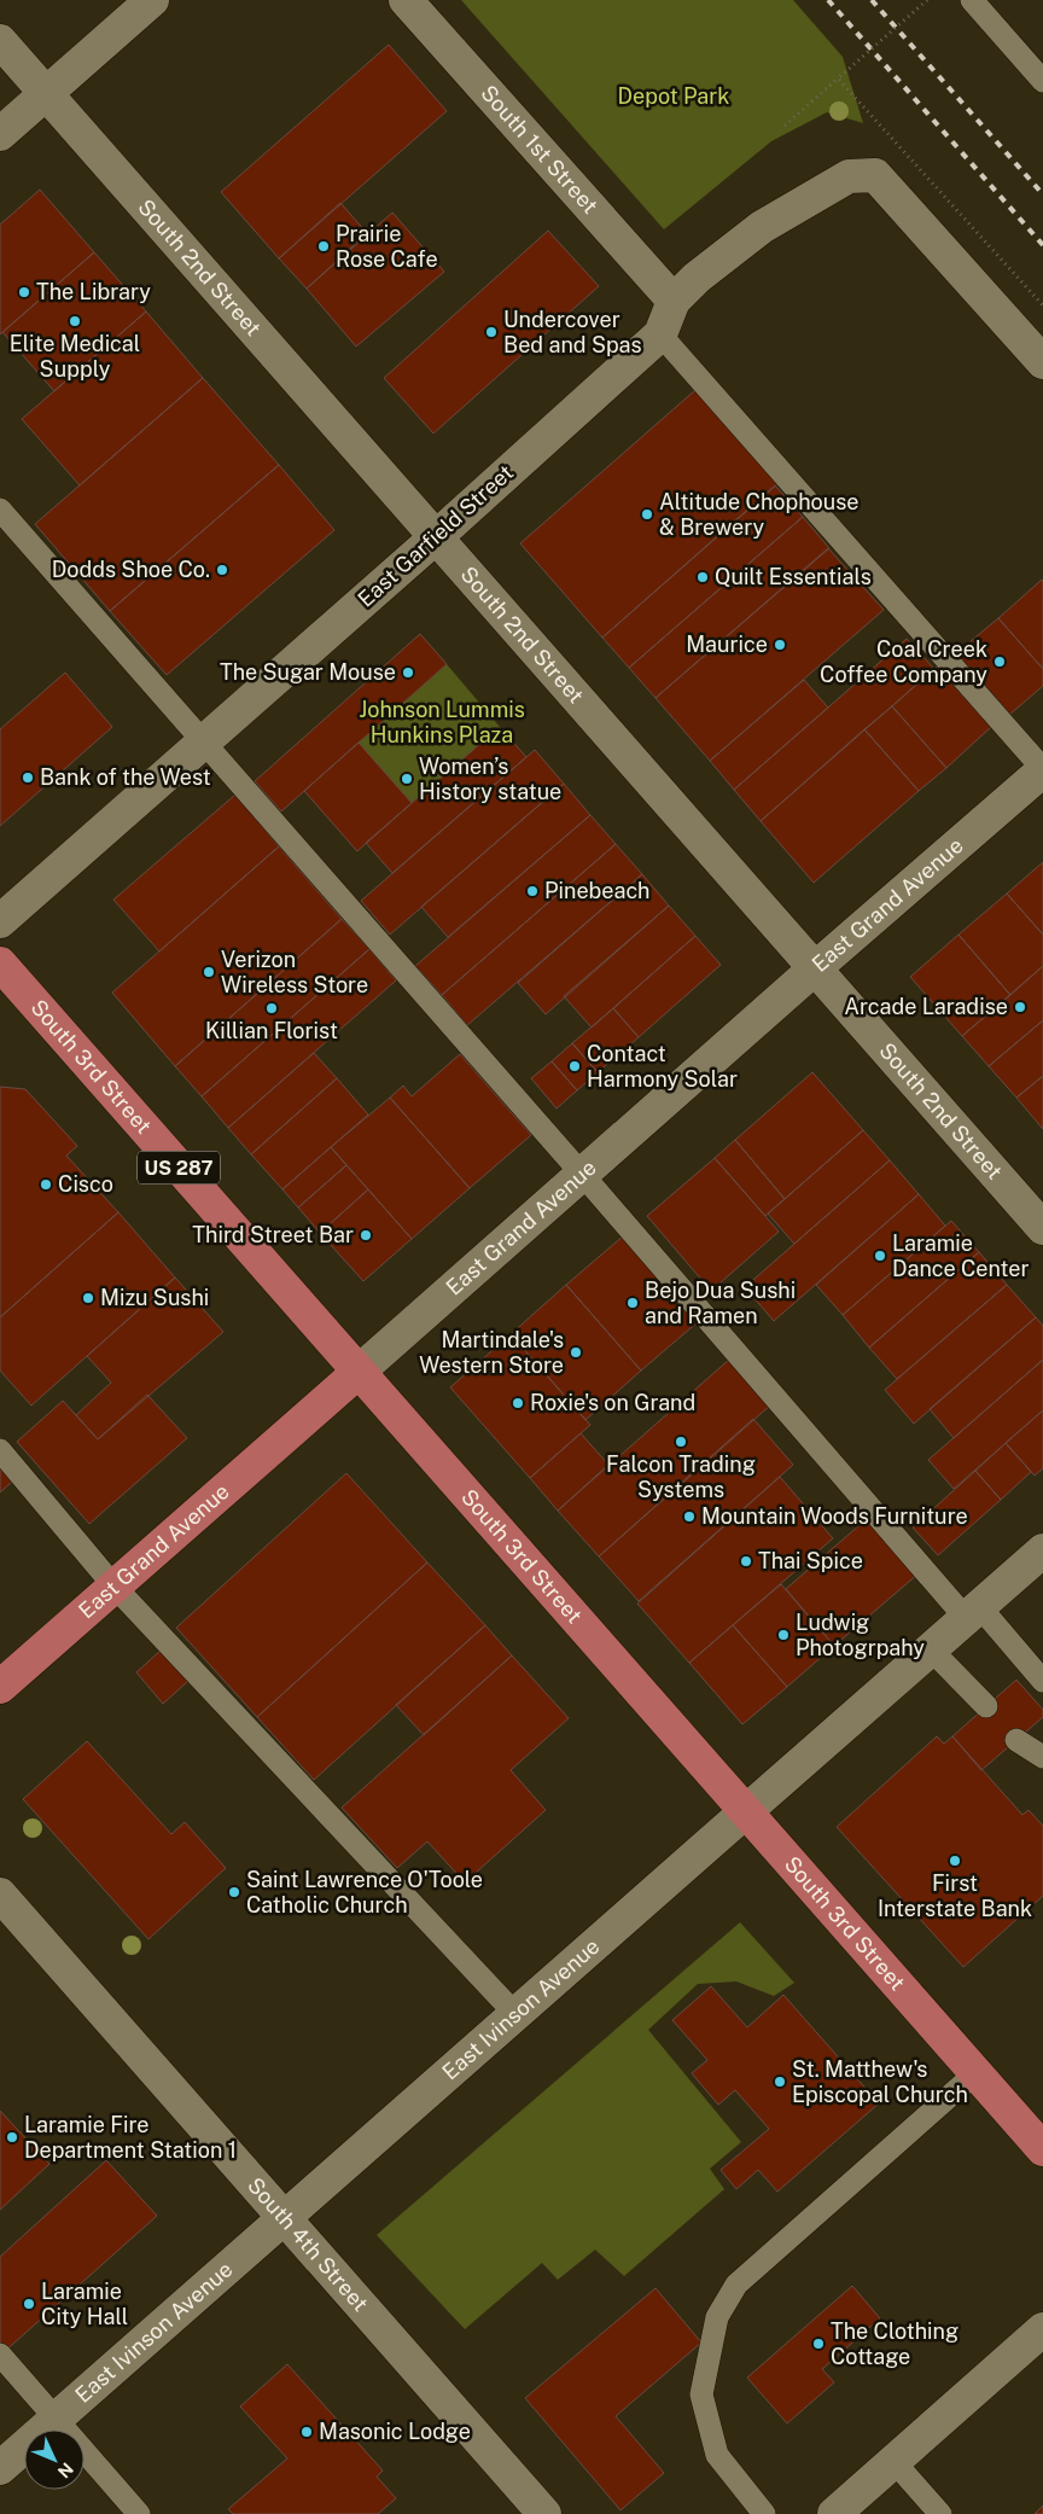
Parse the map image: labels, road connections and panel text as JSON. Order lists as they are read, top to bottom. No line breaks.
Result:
{"streets":{"main road":["East Grand Avenue","South 3rd Street","US 287"],"street":["South 1st Street","South 2nd Street","East Garfield Street","East Ivinson Avenue","South 4th Street"]},"crossings":[["South 1st Street","East Garfield Street"],["South 2nd Street","East Garfield Street"],["South 2nd Street","East Grand Avenue"],["East Grand Avenue","South 3rd Street"],["South 3rd Street","East Ivinson Avenue"],["East Ivinson Avenue","South 4th Street"]],"parks":["Depot Park","Johnson Lummis Hunkins Plaza"],"places":["Prairie Rose Cafe","The Library","Elite Medical Supply","Undercover Bed and Spas","Altitude Chophouse & Brewery","Dodds Shoe Co.","Quilt Essentials","Maurice","Coal Creek Coffee Company","The Sugar Mouse","Bank of the West","Women’s History statue","Pinebeach","Verizon Wireless Store","Arcade Laradise","Killian Florist","Contact Harmony Solar","Cisco","Third Street Bar","Laramie Dance Center","Mizu Sushi","Bejo Dua Sushi and Ramen","Martindale's Western Store","Roxie's on Grand","Falcon Trading Systems","Mountain Woods Furniture","Thai Spice","Ludwig Photogrpahy","First Interstate Bank","Saint Lawrence O'Toole Catholic Church","St. Matthew's Episcopal Church","Laramie Fire Department Station 1","Laramie City Hall","The Clothing Cottage","Masonic Lodge"],"north":"bottom right"}
